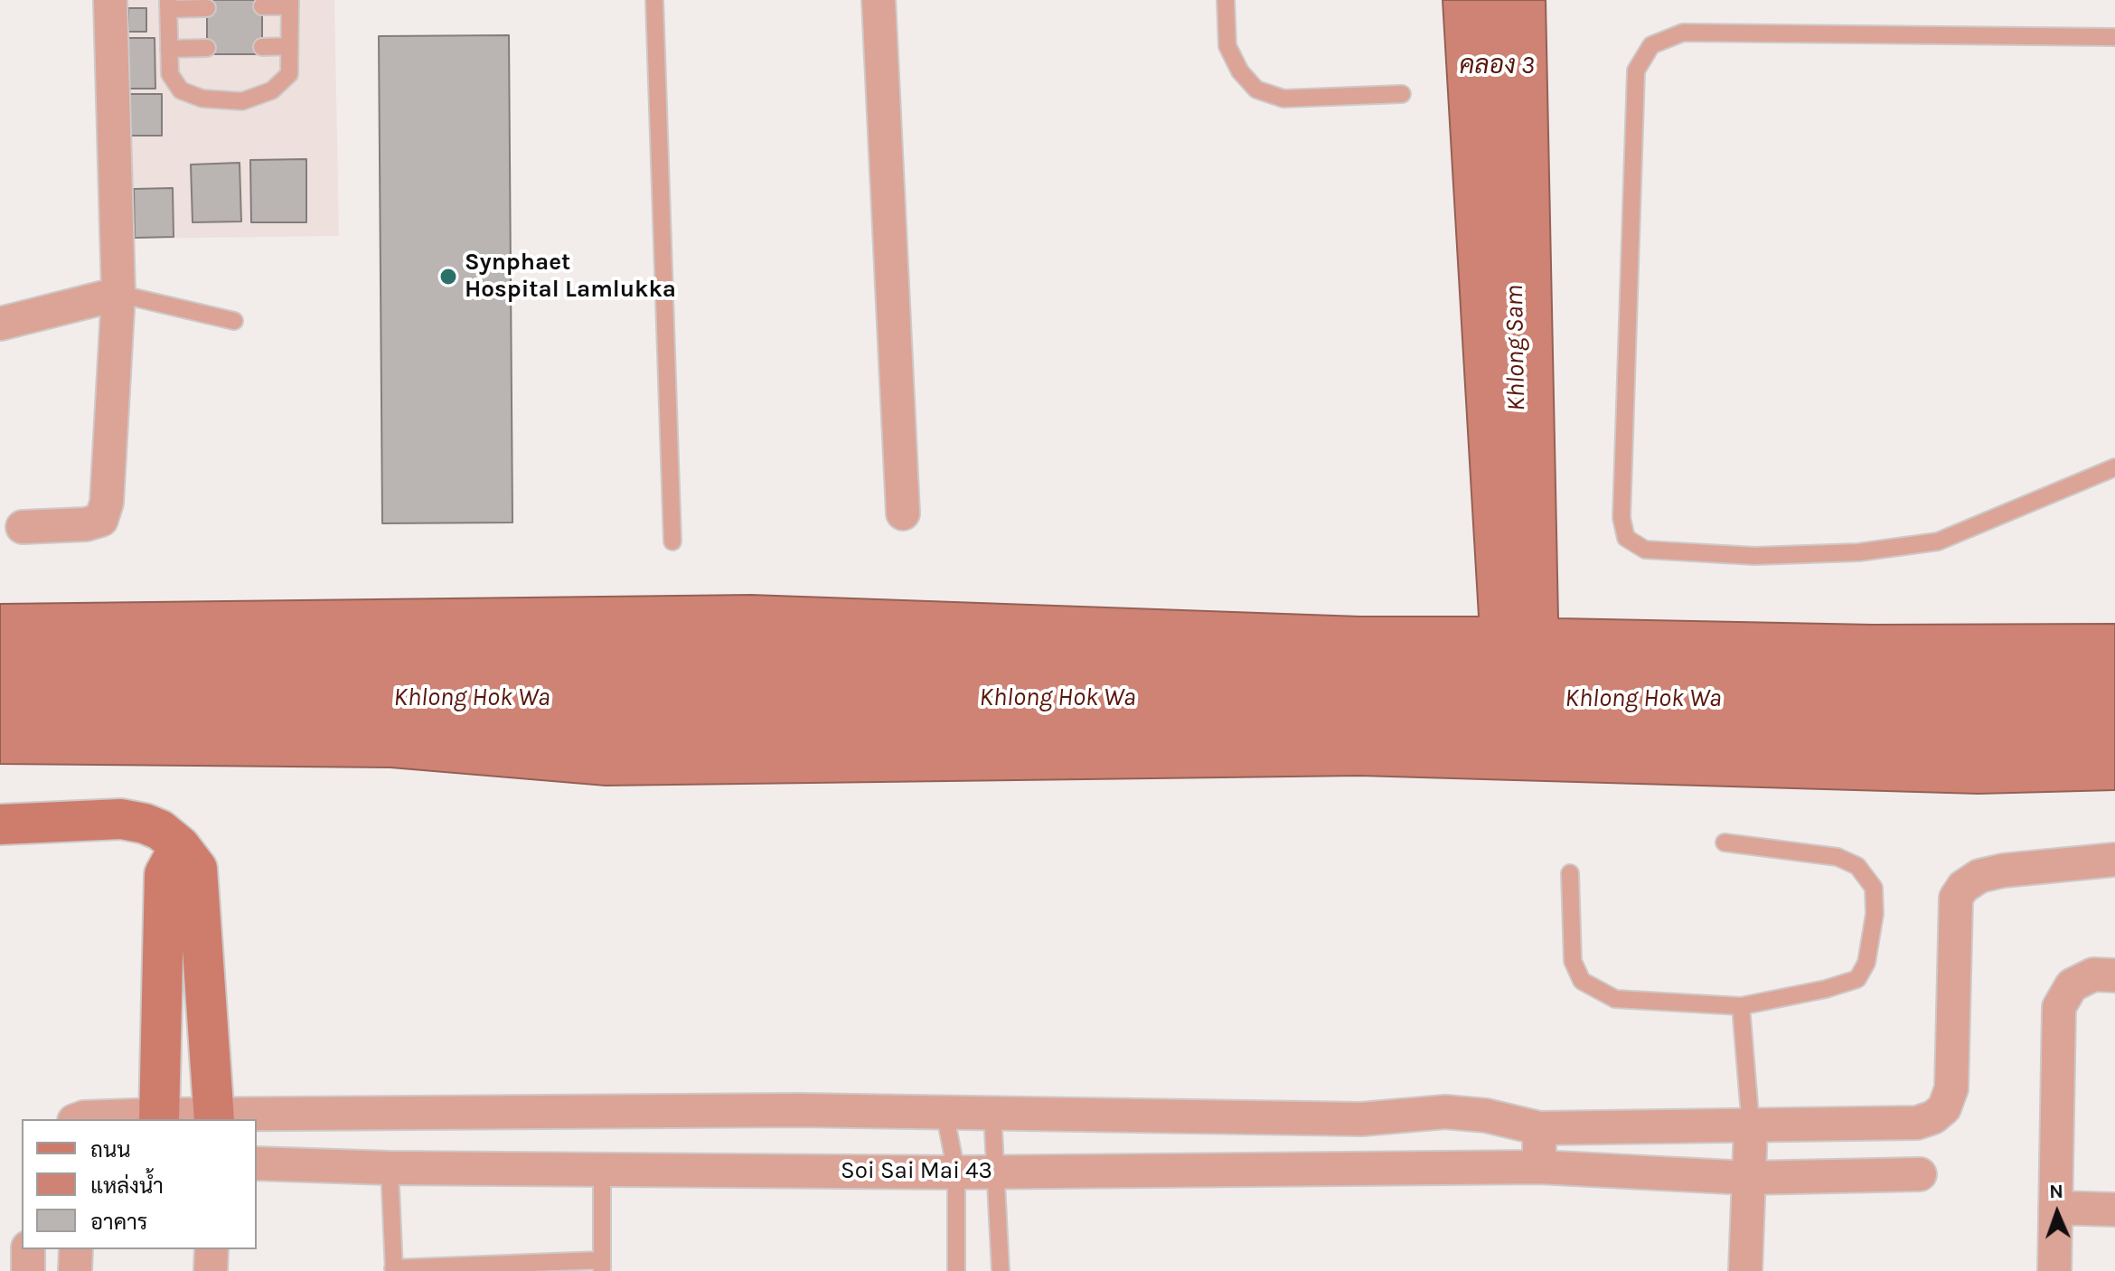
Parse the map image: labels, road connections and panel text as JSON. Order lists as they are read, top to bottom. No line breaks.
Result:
{"streets":{"street":["Soi Sai Mai 43"]},"water":["คลอง 3","Khlong Sam","Khlong Hok Wa"],"places":["Synphaet Hospital Lamlukka"],"legend":["ถนน","แหล่งน้ำ","อาคาร"],"north":"top"}
